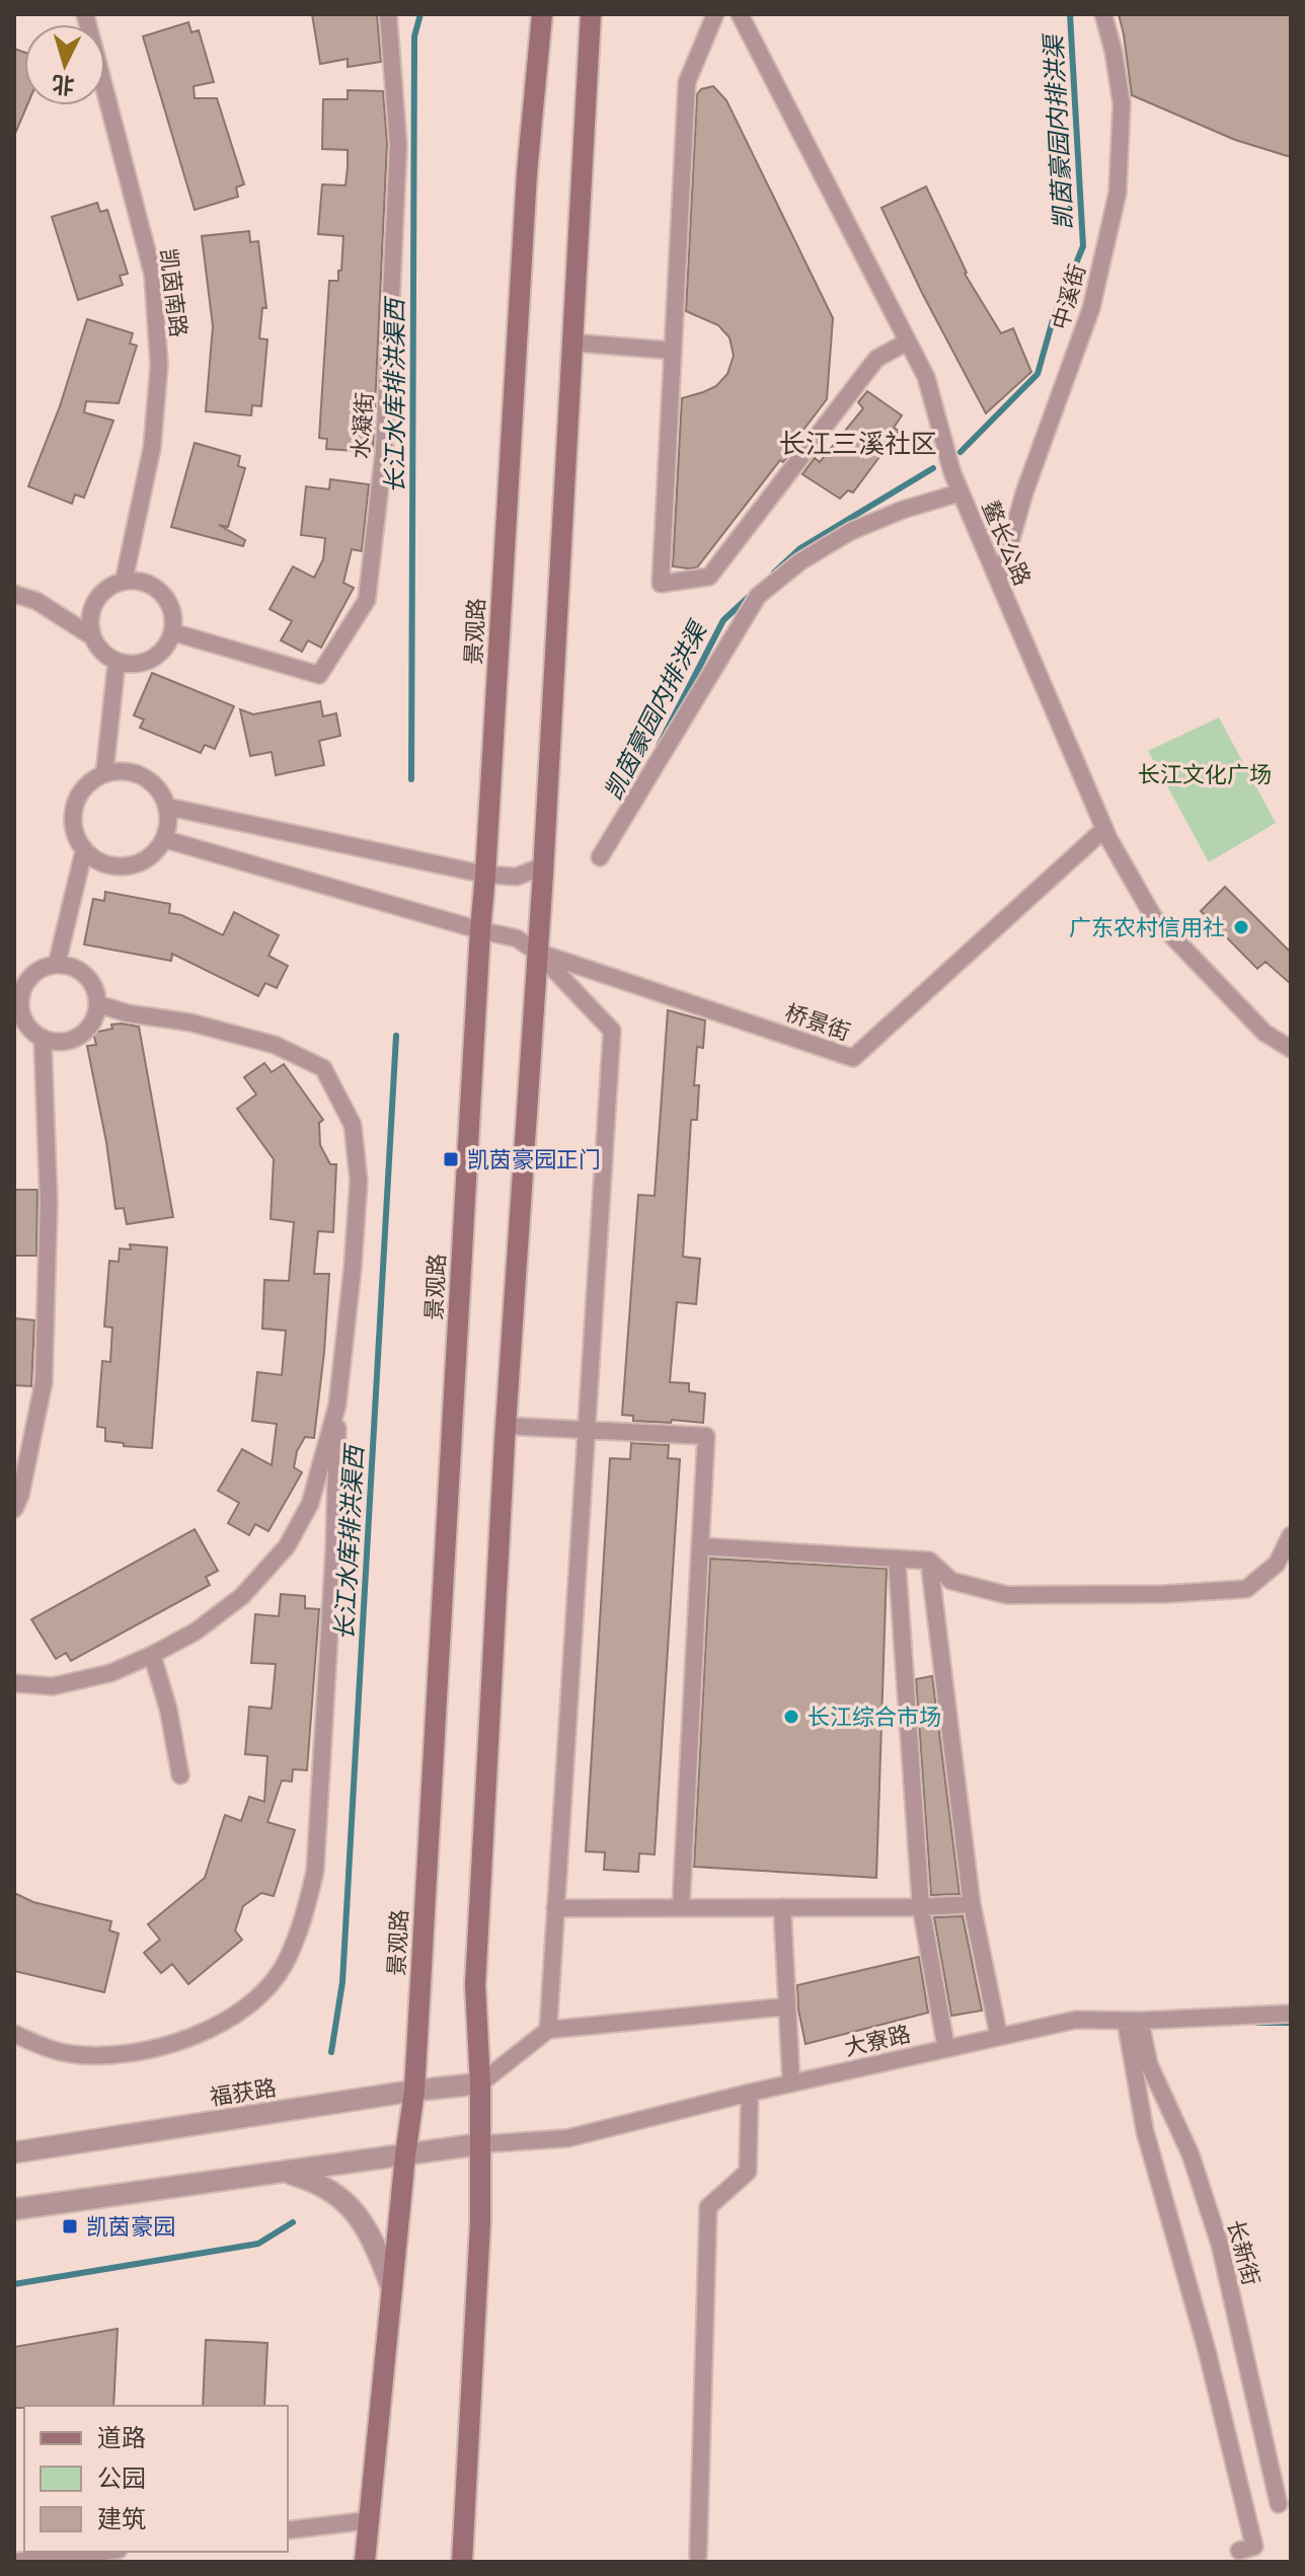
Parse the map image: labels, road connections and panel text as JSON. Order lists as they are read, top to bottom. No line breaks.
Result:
{"streets":{"main road":["景观路"],"street":["凯茵南路","中溪街","水凝街","鳌长公路","桥景街","大寮路","福获路","长新街"]},"crossings":[["凯茵南路","水凝街"],["中溪街","鳌长公路"],["鳌长公路","桥景街"],["景观路","福获路"],["大寮路","长新街"]],"districts":["长江三溪社区"],"water":["凯茵豪园内排洪渠","长江水库排洪渠西"],"parks":["长江文化广场"],"places":{"other":["广东农村信用社","长江综合市场"],"transit":["凯茵豪园正门","凯茵豪园"]},"legend":["道路","公园","建筑"],"north":"bottom"}
